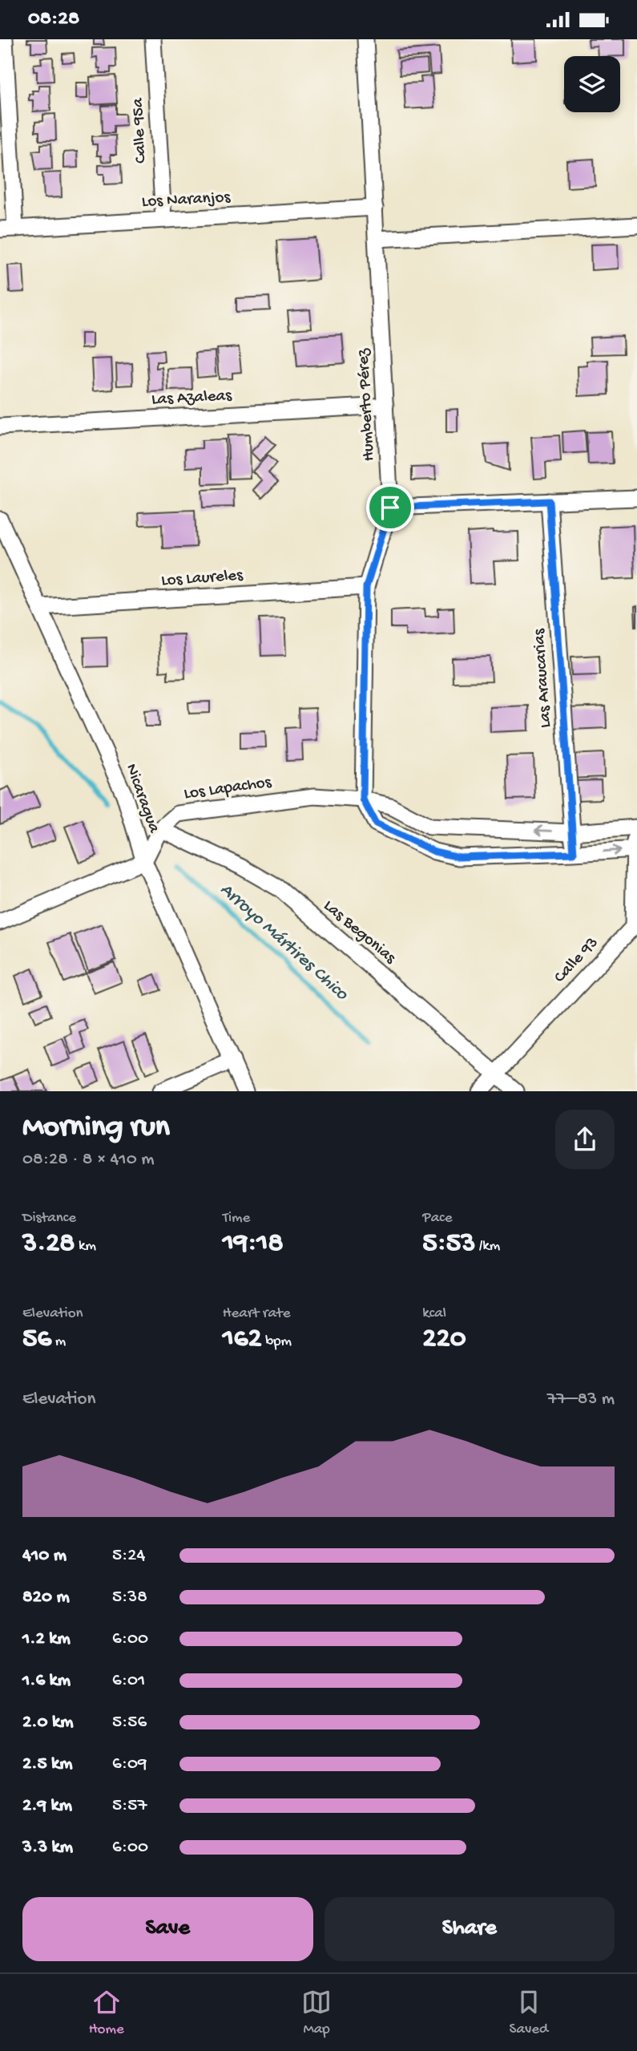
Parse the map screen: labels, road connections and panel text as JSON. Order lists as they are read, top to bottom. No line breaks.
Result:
{"streets":{"street":["Calle 95a","Los Naranjos","Las Azaleas","Humberto Pérez","Los Laureles","Las Araucarias","Los Lapachos","Nicaragua","Las Begonias","Calle 93"]},"crossings":[["Calle 95a","Los Naranjos"],["Los Naranjos","Humberto Pérez"],["Las Azaleas","Humberto Pérez"],["Humberto Pérez","Los Laureles"],["Humberto Pérez","Los Lapachos"],["Los Laureles","Nicaragua"],["Las Araucarias","Los Lapachos"],["Los Lapachos","Nicaragua"],["Los Lapachos","Las Begonias"],["Los Lapachos","Calle 93"],["Las Begonias","Calle 93"]],"water":["Arroyo Mártires Chico"],"page":{"status":"08:28","heading":["Morning run","08:28 · 8 × 410 m"],"stats":[["Distance","3.28 km"],["Time","19:18"],["Pace","5:53 /km"],["Elevation","56 m"],["Heart rate","162 bpm"],["kcal","220"]],"chart":["Elevation","77–83 m"],"list":[{"name":"410 m","note":"5:24"},{"name":"820 m","note":"5:38"},{"name":"1.2 km","note":"6:00"},{"name":"1.6 km","note":"6:01"},{"name":"2.0 km","note":"5:56"},{"name":"2.5 km","note":"6:09"},{"name":"2.9 km","note":"5:57"},{"name":"3.3 km","note":"6:00"}],"buttons":["Save","Share"],"tabs":["Home","Map","Saved"]}}
